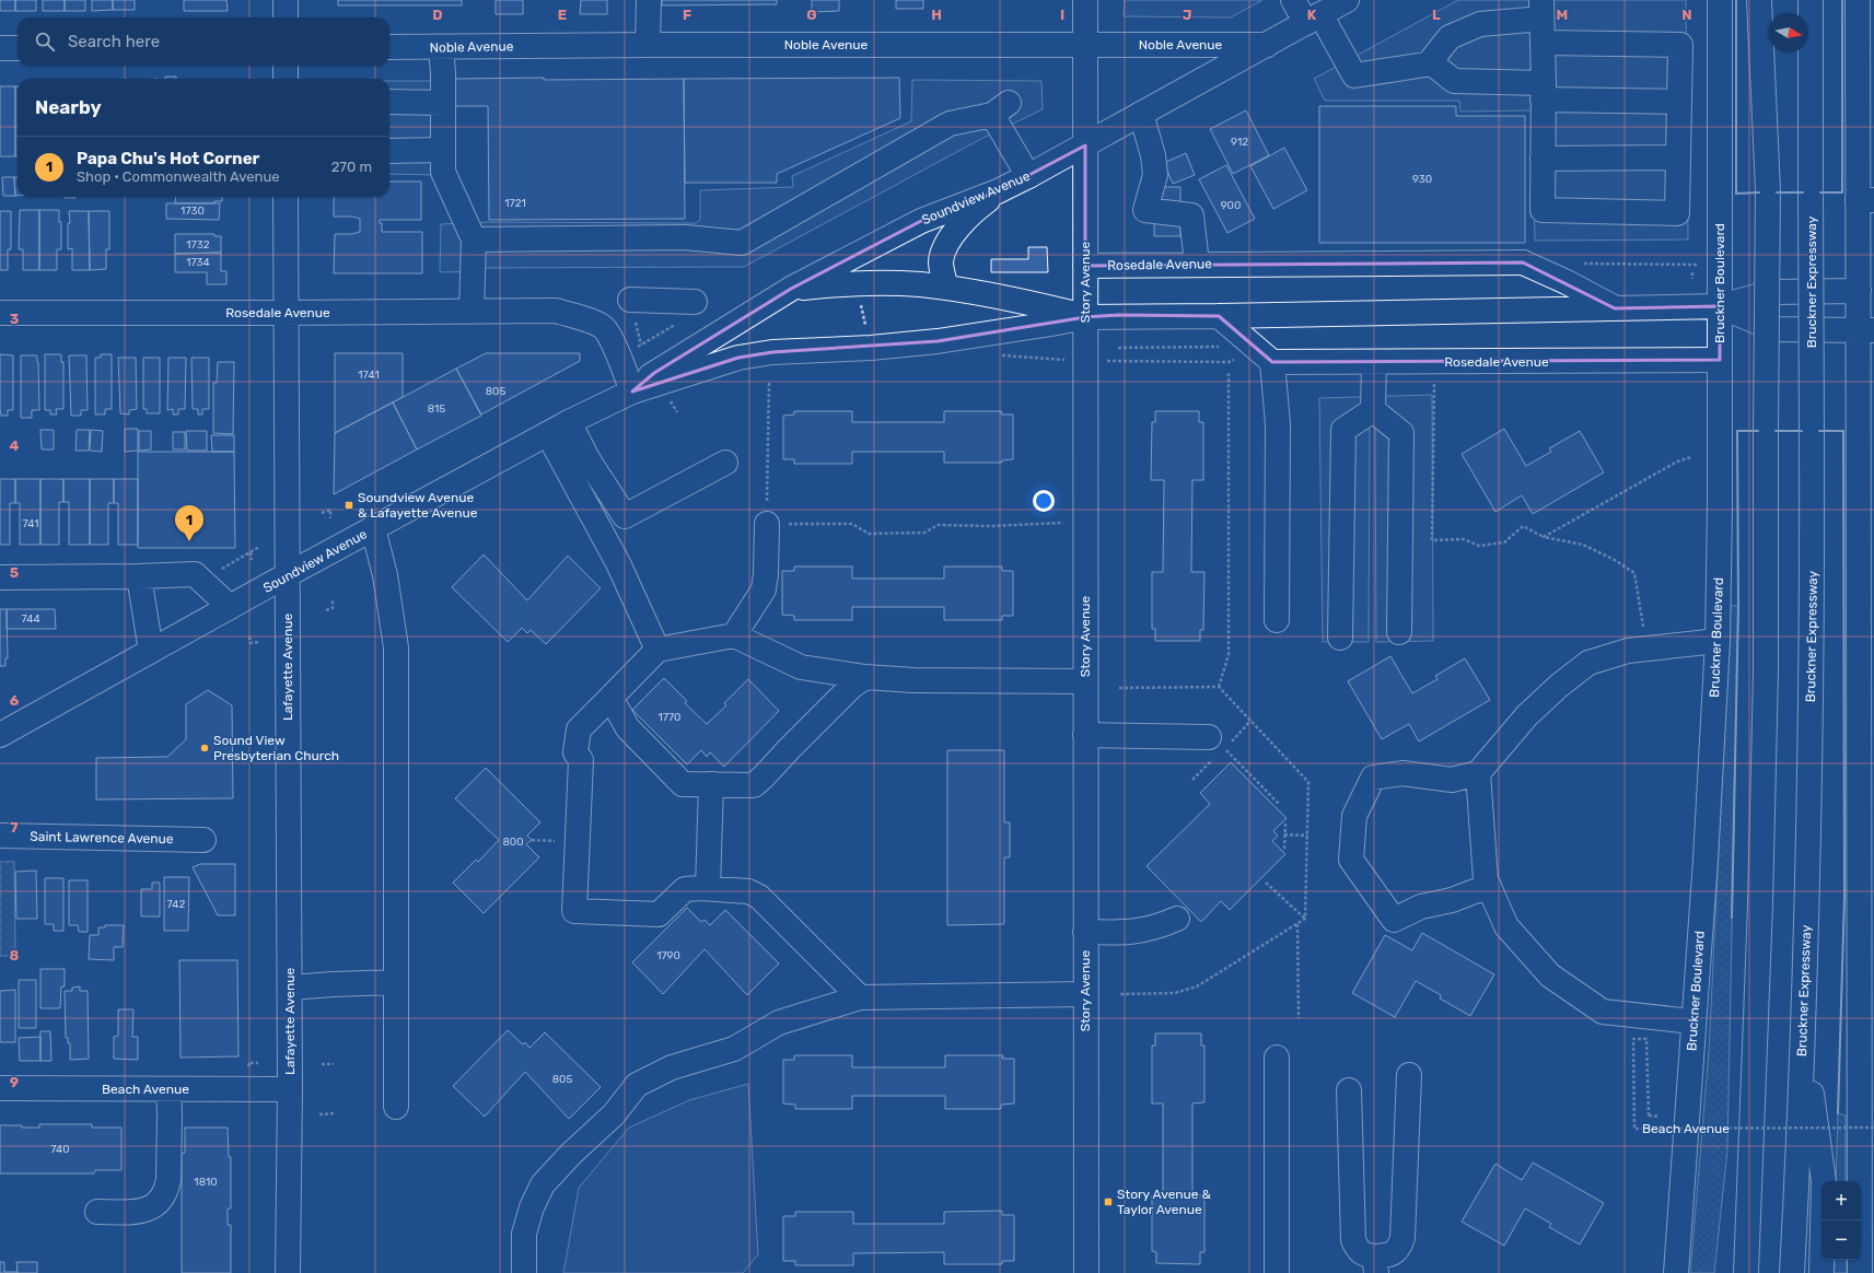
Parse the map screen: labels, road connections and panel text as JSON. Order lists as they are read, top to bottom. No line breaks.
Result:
{"streets":{"main road":["Noble Avenue","Soundview Avenue","Rosedale Avenue","Story Avenue","Bruckner Expressway","Bruckner Boulevard","Lafayette Avenue","Saint Lawrence Avenue","Beach Avenue"]},"crossings":[["Noble Avenue","Soundview Avenue"],["Noble Avenue","Story Avenue"],["Soundview Avenue","Rosedale Avenue"],["Soundview Avenue","Story Avenue"],["Soundview Avenue","Lafayette Avenue"],["Rosedale Avenue","Story Avenue"],["Rosedale Avenue","Bruckner Boulevard"],["Rosedale Avenue","Lafayette Avenue"],["Lafayette Avenue","Beach Avenue"]],"places":{"transit":["Soundview Avenue & Lafayette Avenue","Story Avenue & Taylor Avenue"],"other":["Sound View Presbyterian Church"]},"house_numbers":["912","930","1721","900","1730","1732","1734","1741","805","815","741","744","1770","800","742","1790","805","740","1810"],"north":"right","page":{"search":"Search here","heading":"Nearby","list":[{"mark":"1","name":"Papa Chu's Hot Corner","note":"Shop · Commonwealth Avenue","value":"270 m"}],"pins":"1","map_buttons":["+","−"]},"grid":{"columns":["D","E","F","G","H","I","J","K","L","M","N"],"rows":["3","4","5","6","7","8","9"]}}
